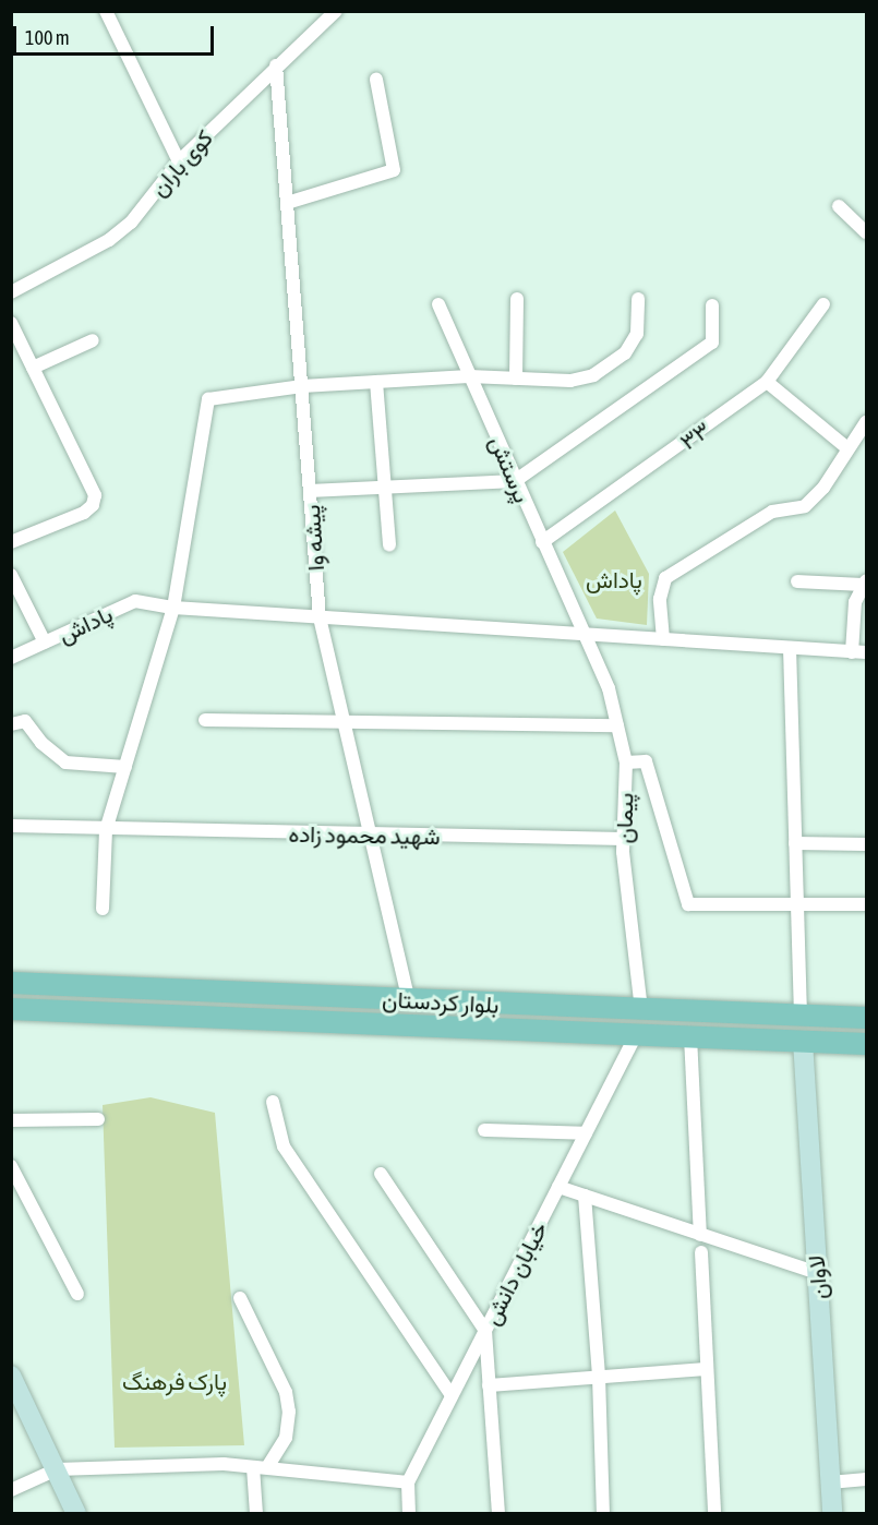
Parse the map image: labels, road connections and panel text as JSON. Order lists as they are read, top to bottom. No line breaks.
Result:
{"streets":{"main road":["بلوار کردستان"],"street":["کوی باران","۳۳","پرستش","پیشه وا","پاداش","پیمان","شهید محمود زاده","خیابان دانش","لاوان"]},"crossings":[["کوی باران","پیشه وا"],["۳۳","پرستش"],["پرستش","پاداش"],["پرستش","پیمان"],["پیشه وا","پاداش"],["پیشه وا","شهید محمود زاده"],["پیشه وا","بلوار کردستان"],["پاداش","پیمان"],["پیمان","شهید محمود زاده"],["پیمان","بلوار کردستان"],["بلوار کردستان","خیابان دانش"],["بلوار کردستان","لاوان"]],"parks":["پاداش","پارک فرهنگ"],"scale_bar":"100 m"}
